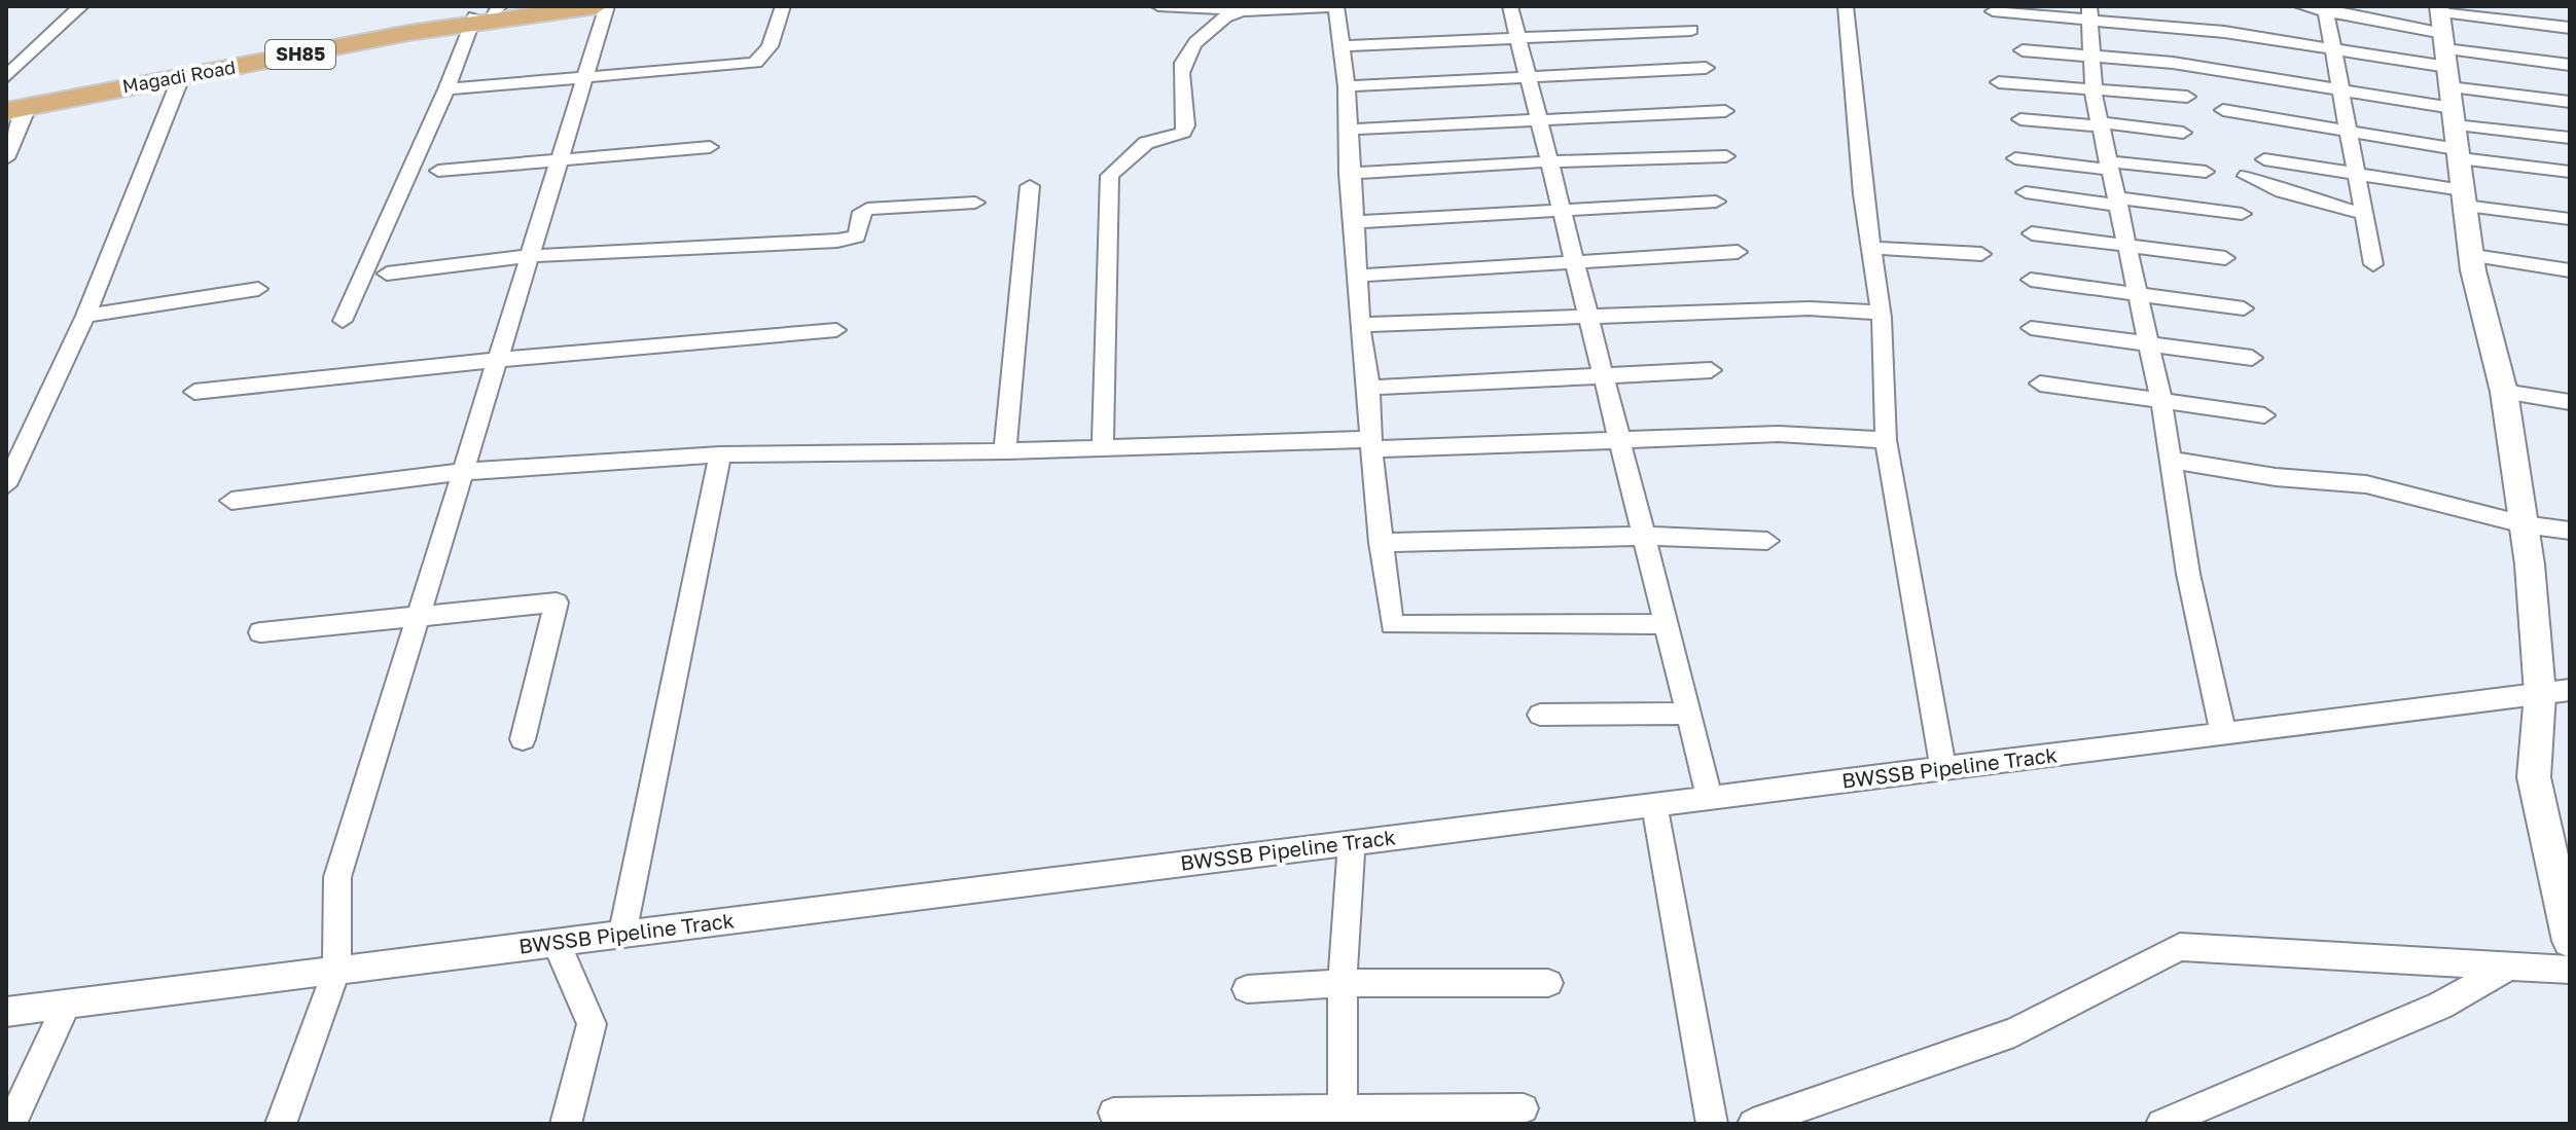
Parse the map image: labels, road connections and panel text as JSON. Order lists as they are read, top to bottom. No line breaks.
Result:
{"streets":{"main road":["SH85","Magadi Road"],"street":["BWSSB Pipeline Track"]}}
